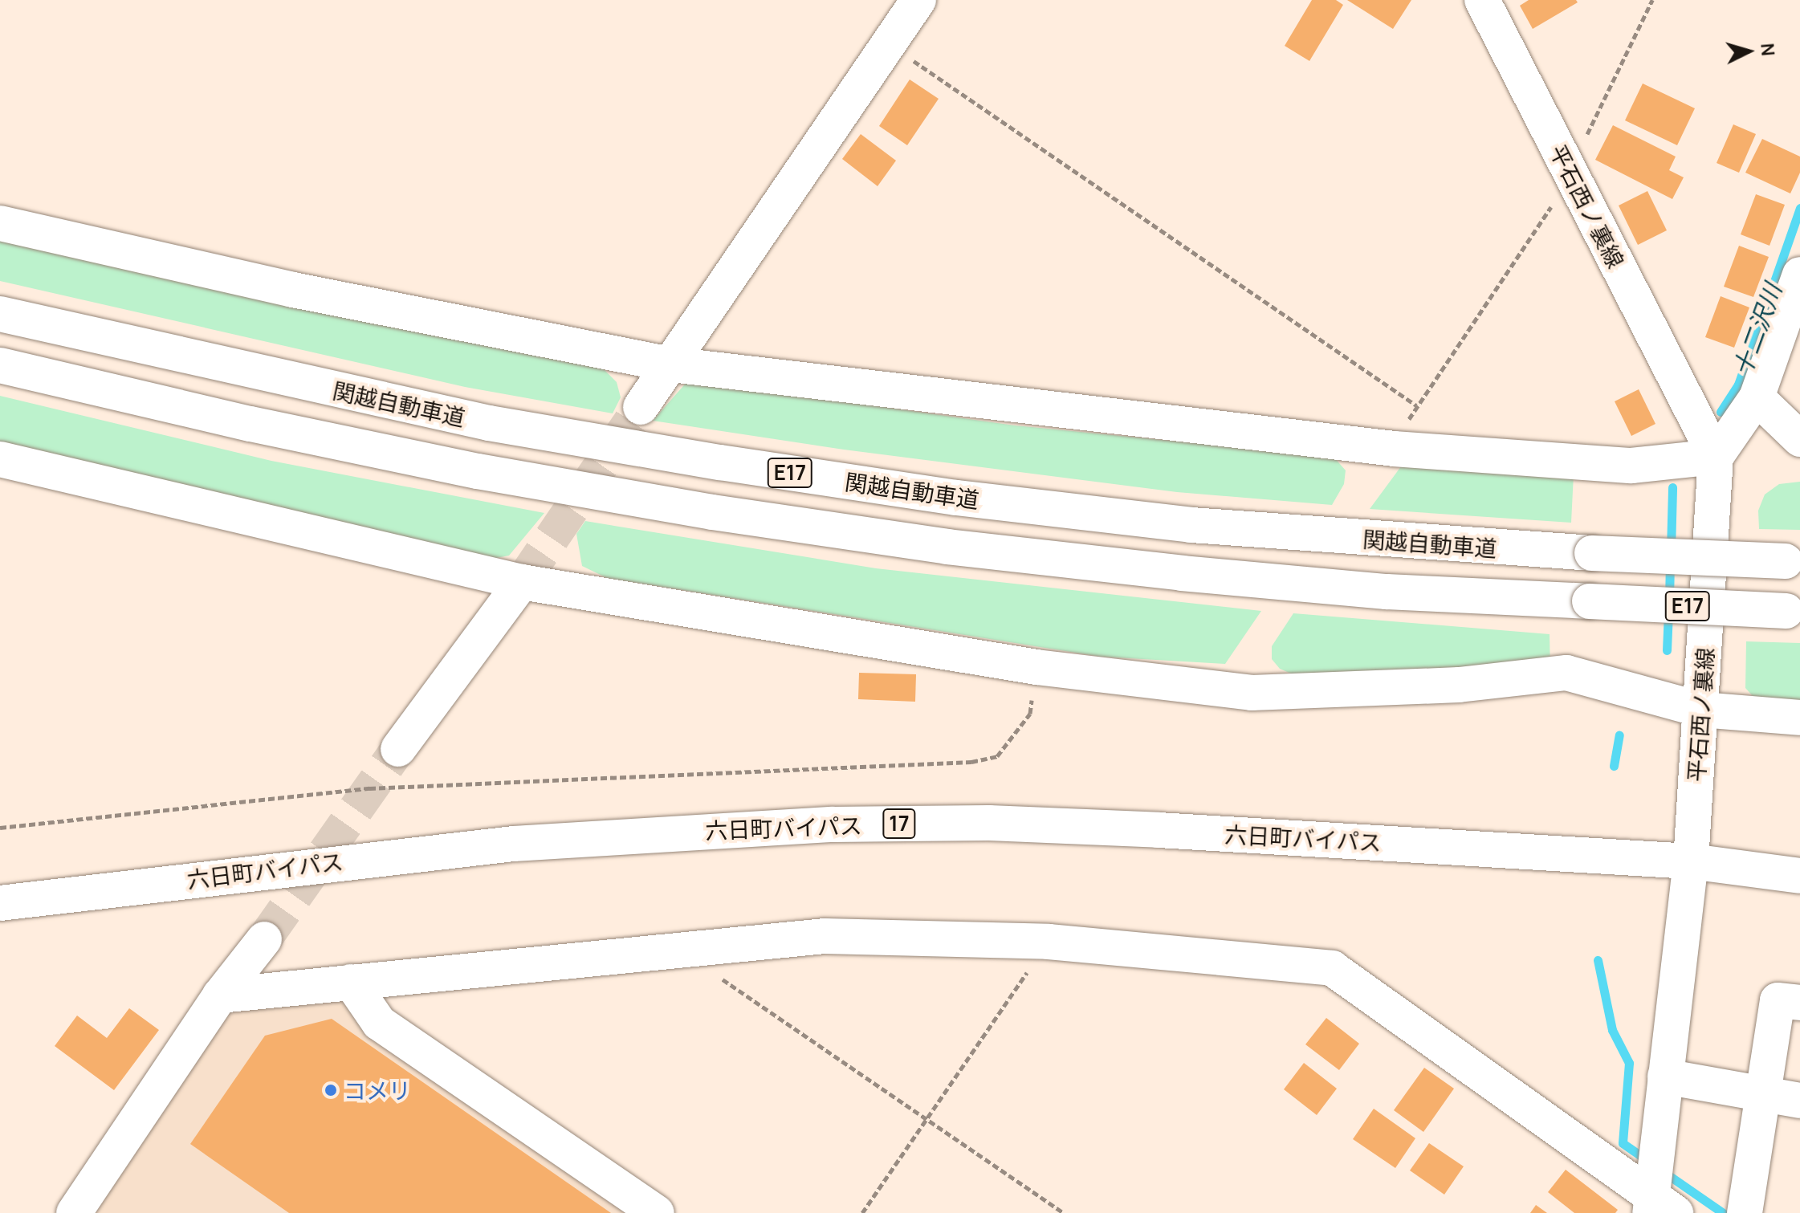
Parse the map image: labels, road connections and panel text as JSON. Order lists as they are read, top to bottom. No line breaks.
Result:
{"streets":{"main road":["平石西ノ裏線","関越自動車道","E17","17","六日町バイパス"]},"crossings":[["平石西ノ裏線","六日町バイパス"]],"water":["十二沢川"],"places":["コメリ"],"north":"right"}
